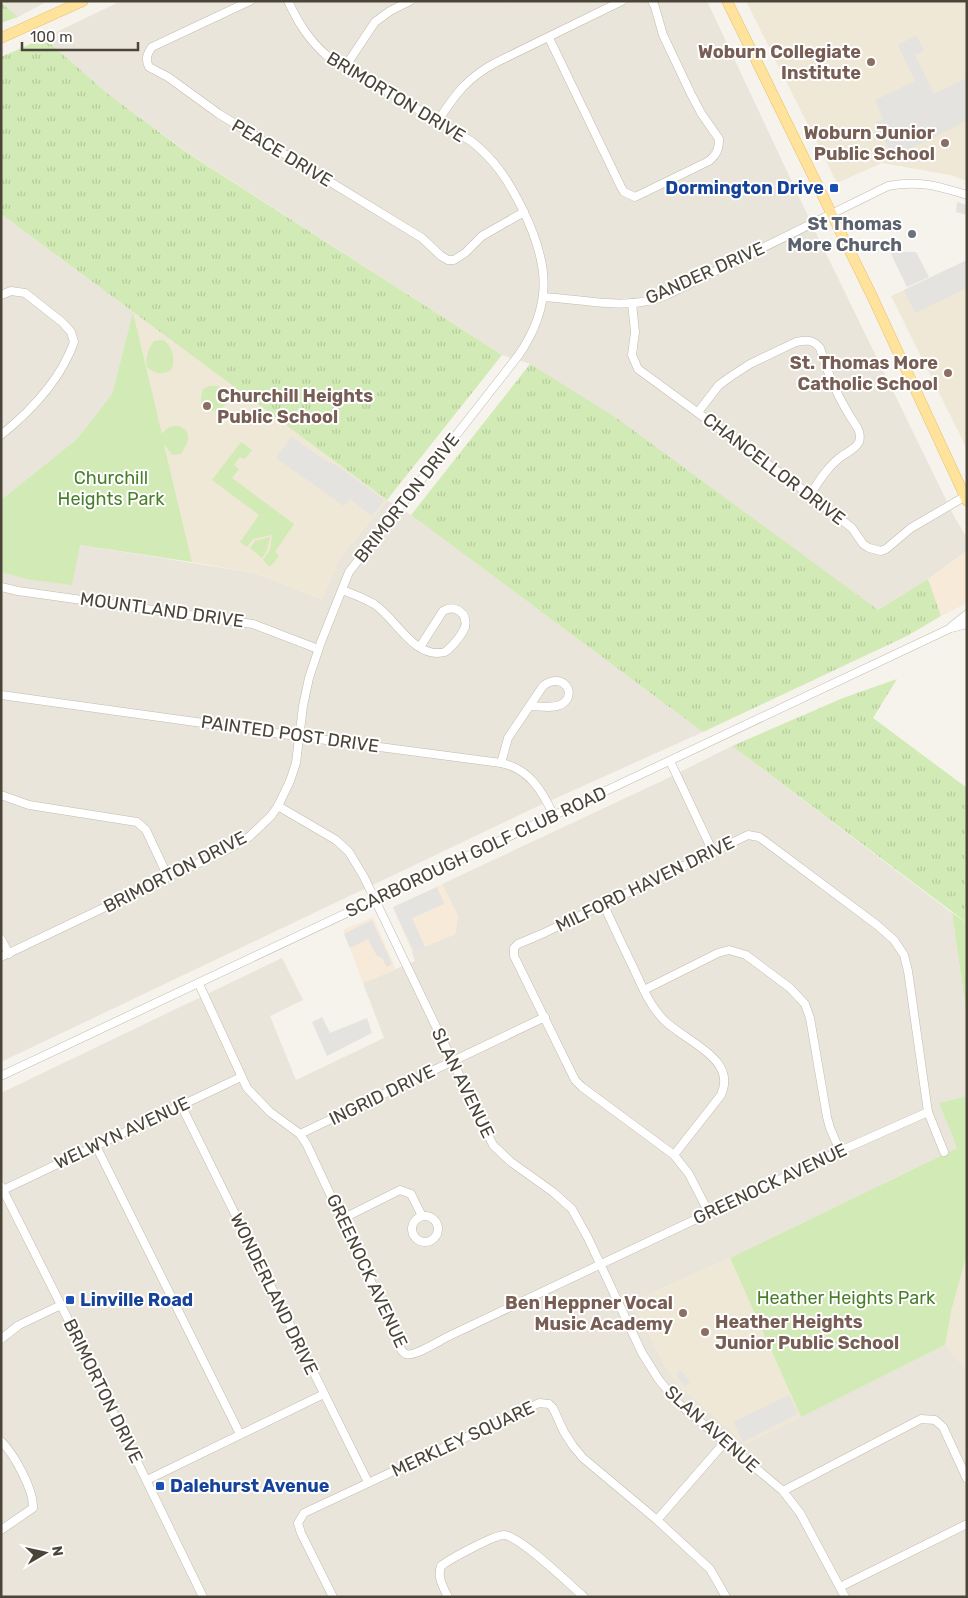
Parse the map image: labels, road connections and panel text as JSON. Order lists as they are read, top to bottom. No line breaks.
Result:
{"streets":{"street":["BRIMORTON DRIVE","PEACE DRIVE","GANDER DRIVE","CHANCELLOR DRIVE","MOUNTLAND DRIVE","PAINTED POST DRIVE","SCARBOROUGH GOLF CLUB ROAD","MILFORD HAVEN DRIVE","SLAN AVENUE","INGRID DRIVE","WELWYN AVENUE","GREENOCK AVENUE","WONDERLAND DRIVE","MERKLEY SQUARE"]},"crossings":[["BRIMORTON DRIVE","PEACE DRIVE"],["BRIMORTON DRIVE","GANDER DRIVE"],["BRIMORTON DRIVE","MOUNTLAND DRIVE"],["BRIMORTON DRIVE","PAINTED POST DRIVE"],["BRIMORTON DRIVE","SLAN AVENUE"],["BRIMORTON DRIVE","WELWYN AVENUE"],["GANDER DRIVE","CHANCELLOR DRIVE"],["PAINTED POST DRIVE","SCARBOROUGH GOLF CLUB ROAD"],["SCARBOROUGH GOLF CLUB ROAD","SLAN AVENUE"],["SCARBOROUGH GOLF CLUB ROAD","GREENOCK AVENUE"],["MILFORD HAVEN DRIVE","INGRID DRIVE"],["MILFORD HAVEN DRIVE","GREENOCK AVENUE"],["SLAN AVENUE","INGRID DRIVE"],["SLAN AVENUE","GREENOCK AVENUE"],["INGRID DRIVE","GREENOCK AVENUE"],["WELWYN AVENUE","GREENOCK AVENUE"],["WELWYN AVENUE","WONDERLAND DRIVE"],["WONDERLAND DRIVE","MERKLEY SQUARE"]],"parks":["Churchill Heights Park","Heather Heights Park"],"places":{"other":["Woburn Collegiate Institute","Woburn Junior Public School","St Thomas More Church","St. Thomas More Catholic School","Churchill Heights Public School","Ben Heppner Vocal Music Academy","Heather Heights Junior Public School"],"transit":["Dormington Drive","Linville Road","Dalehurst Avenue"]},"scale_bar":"100 m","north":"right"}
